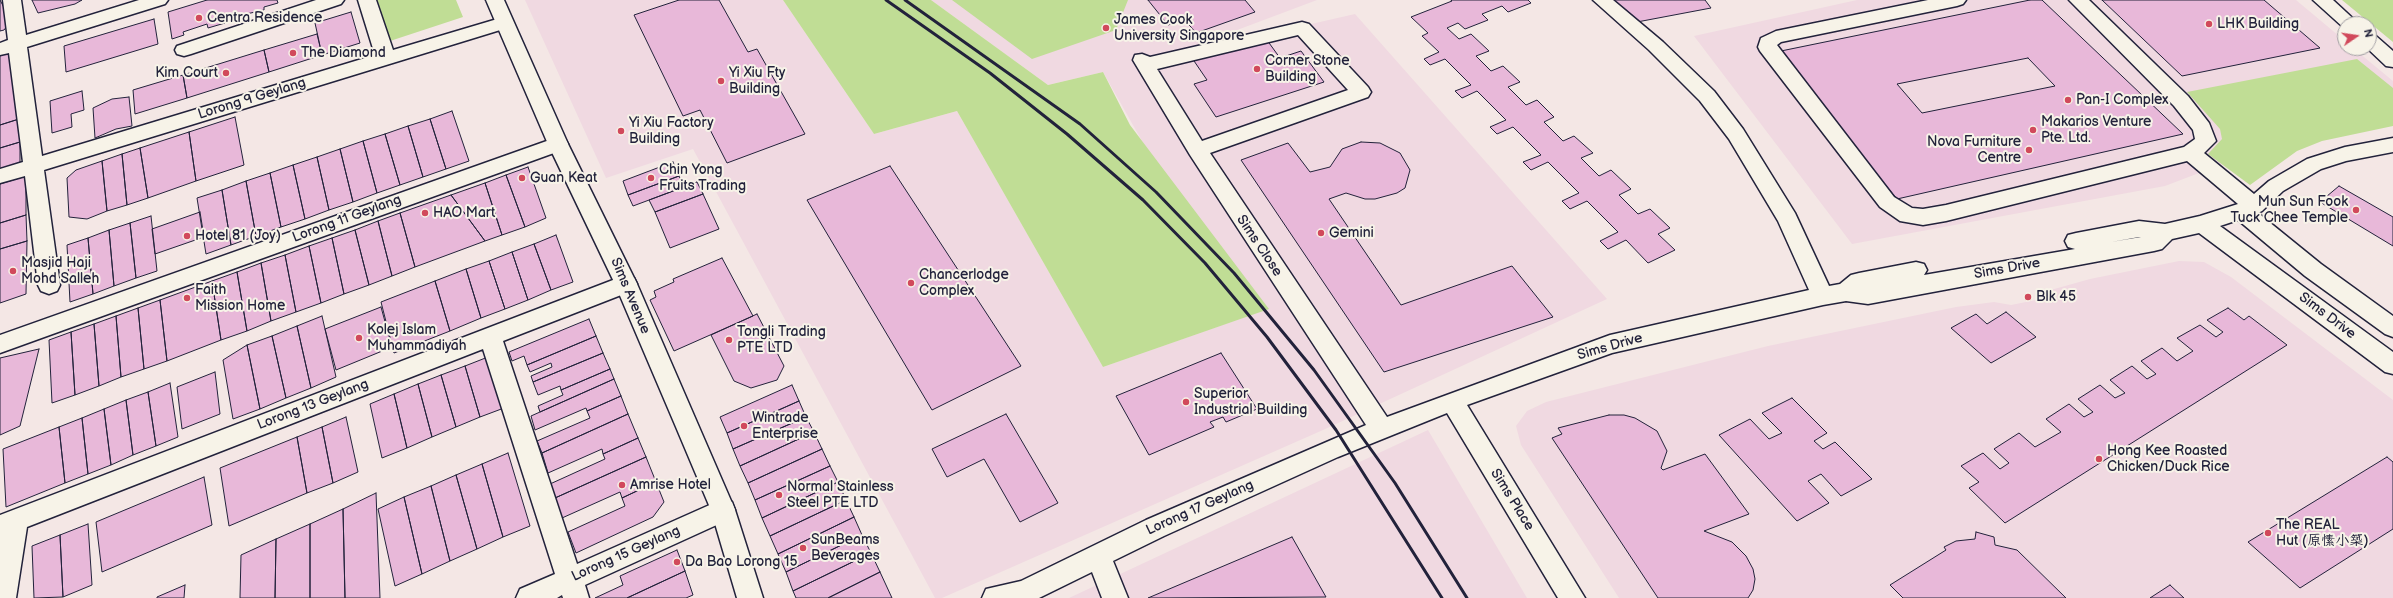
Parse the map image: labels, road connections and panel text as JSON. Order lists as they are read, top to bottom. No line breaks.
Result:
{"streets":{"street":["Lorong 9 Geylang","Lorong 11 Geylang","Sims Close","Sims Drive","Sims Avenue","Lorong 13 Geylang","Sims Place","Lorong 17 Geylang","Lorong 15 Geylang"]},"crossings":[["Lorong 9 Geylang","Sims Avenue"],["Lorong 11 Geylang","Sims Avenue"],["Sims Close","Sims Drive"],["Sims Close","Lorong 17 Geylang"],["Sims Drive","Sims Place"],["Sims Drive","Lorong 17 Geylang"],["Sims Avenue","Lorong 13 Geylang"],["Sims Avenue","Lorong 15 Geylang"]],"places":["Centra Residence","LHK Building","James Cook University Singapore","The Diamond","Corner Stone Building","Kim Court","Yi Xiu Fty Building","Pan-I Complex","Makarios Venture Pte. Ltd.","Yi Xiu Factory Building","Nova Furniture Centre","Guan Keat","Chin Yong Fruits Trading","Mun Sun Fook Tuck Chee Temple","HAO Mart","Gemini","Hotel 81 (Joy)","Masjid Haji Mohd Salleh","Chancerlodge Complex","Blk 45","Faith Mission Home","Kolej Islam Muhammadiyah","Tongli Trading PTE LTD","Superior Industrial Building","Wintrade Enterprise","Hong Kee Roasted Chicken/Duck Rice","Amrise Hotel","Normal Stainless Steel PTE LTD","The REAL Hut (原愫小築)","SunBeams Beverages","Da Bao Lorong 15"],"north":"right"}
